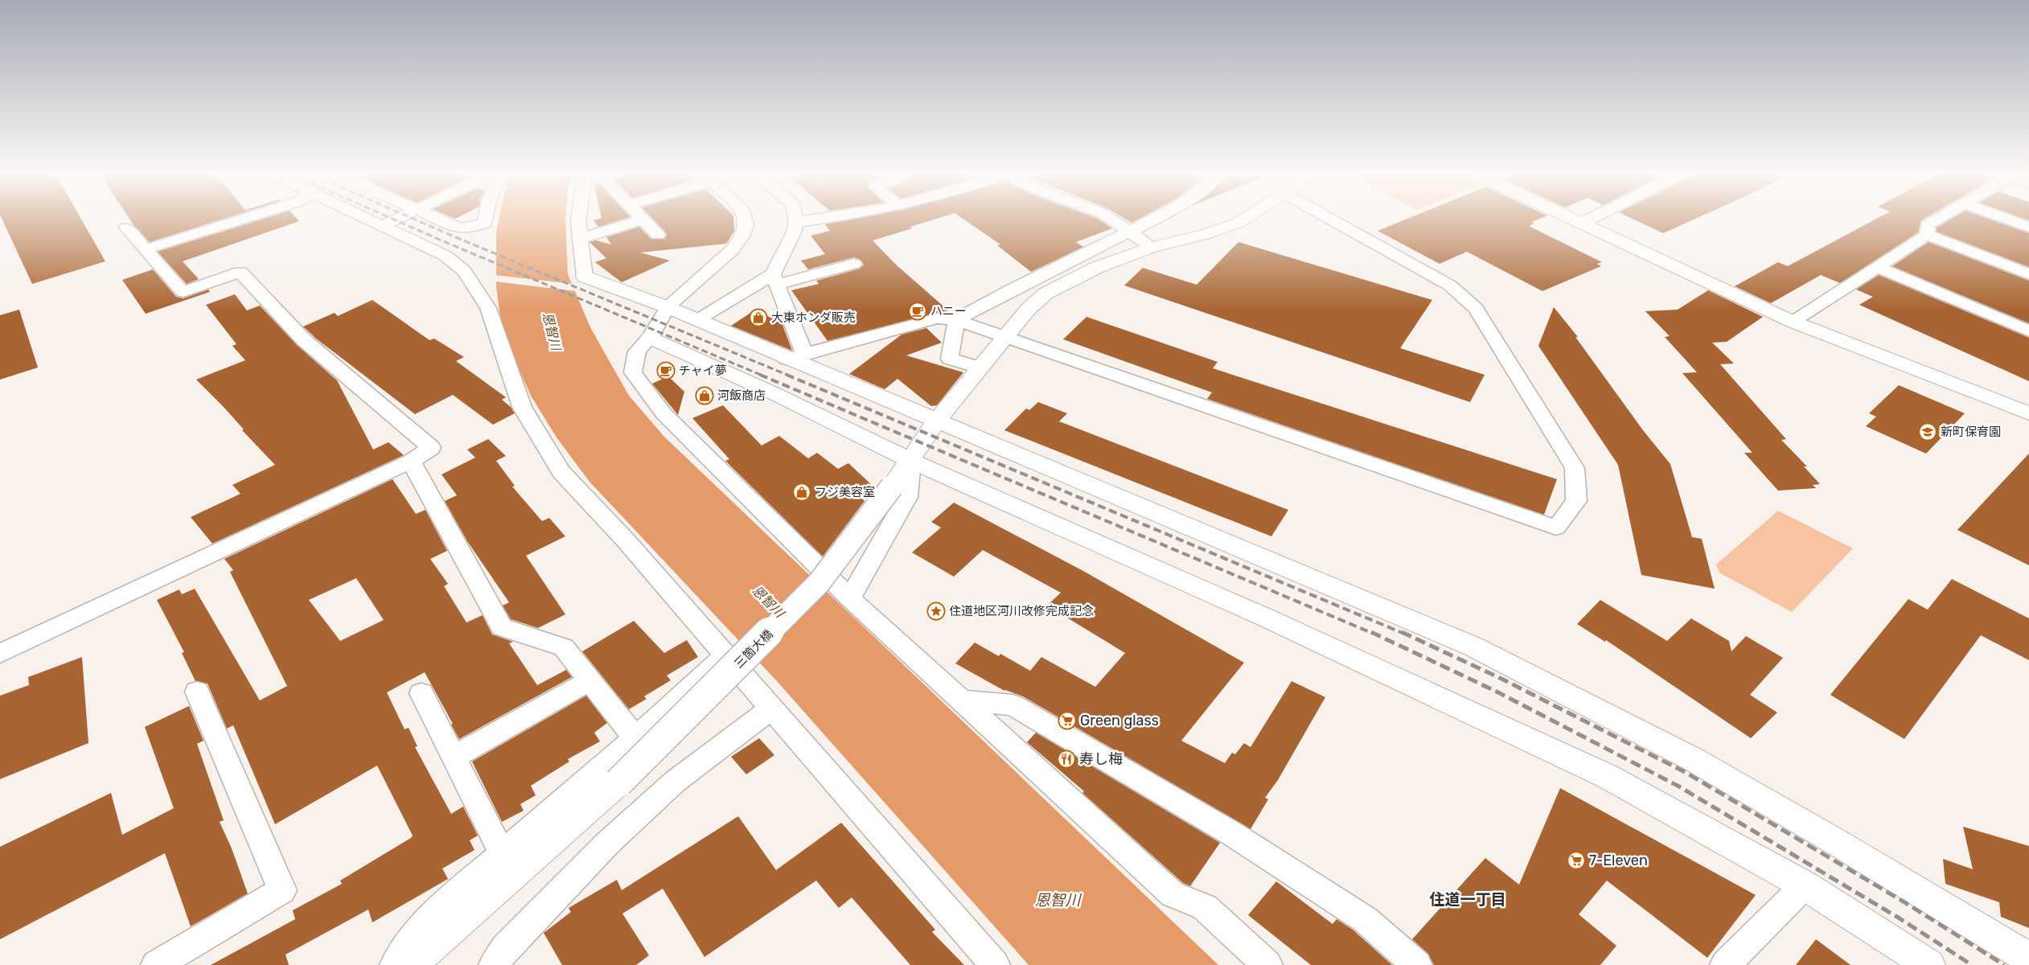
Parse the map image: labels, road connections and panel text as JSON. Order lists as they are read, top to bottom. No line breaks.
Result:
{"streets":{"street":["三箇大橋"]},"districts":["住道一丁目"],"water":["恩智川"],"places":{"cafe":["ハニー","チャイ夢"],"shop":["大東ホンダ販売","河飯商店","フジ美容室"],"school or university":["新町保育園"],"place":["住道地区河川改修完成記念"],"supermarket":["Green glass","7-Eleven"],"restaurant":["寿し梅"]}}
